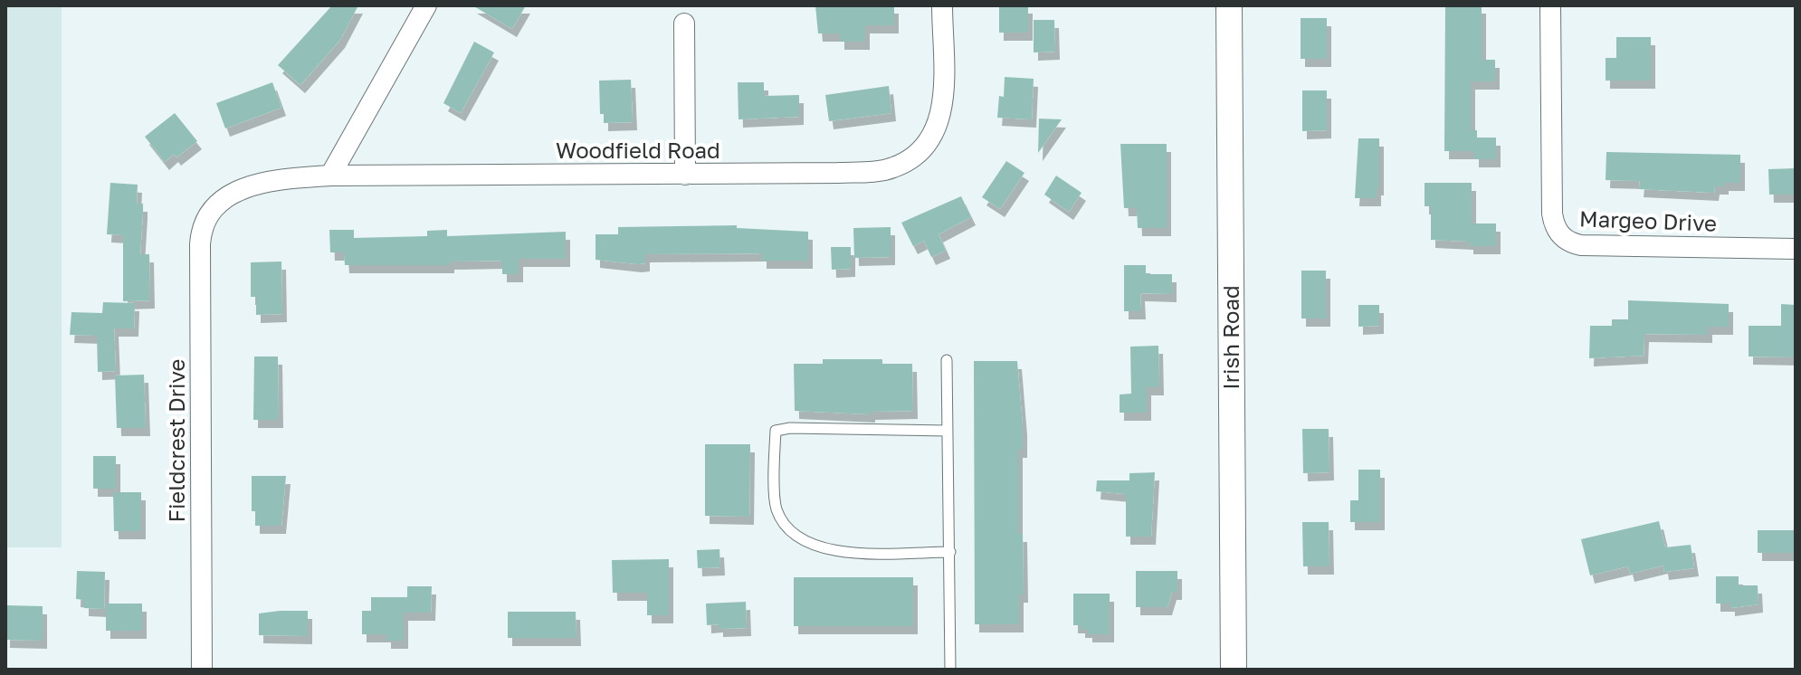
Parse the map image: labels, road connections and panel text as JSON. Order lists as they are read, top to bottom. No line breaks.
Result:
{"streets":{"street":["Woodfield Road","Margeo Drive","Irish Road","Fieldcrest Drive"]},"crossings":[["Woodfield Road","Fieldcrest Drive"]]}
